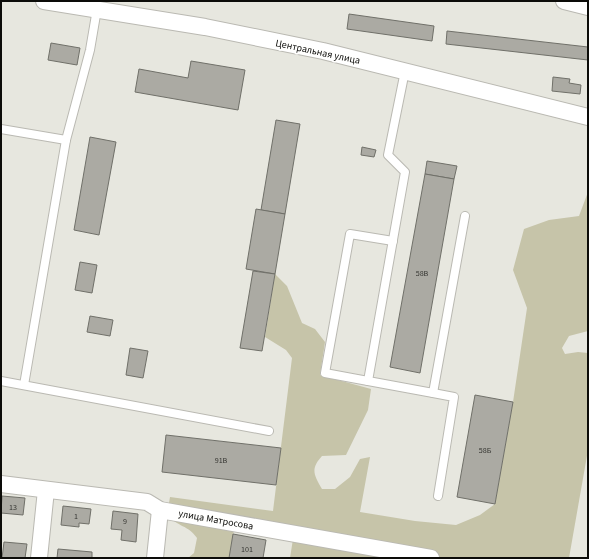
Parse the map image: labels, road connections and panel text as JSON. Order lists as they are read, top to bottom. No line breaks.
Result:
{"streets":{"street":["Центральная улица","улица Матросова"]},"house_numbers":["58В","58Б","91В","13","1","9","101"]}
